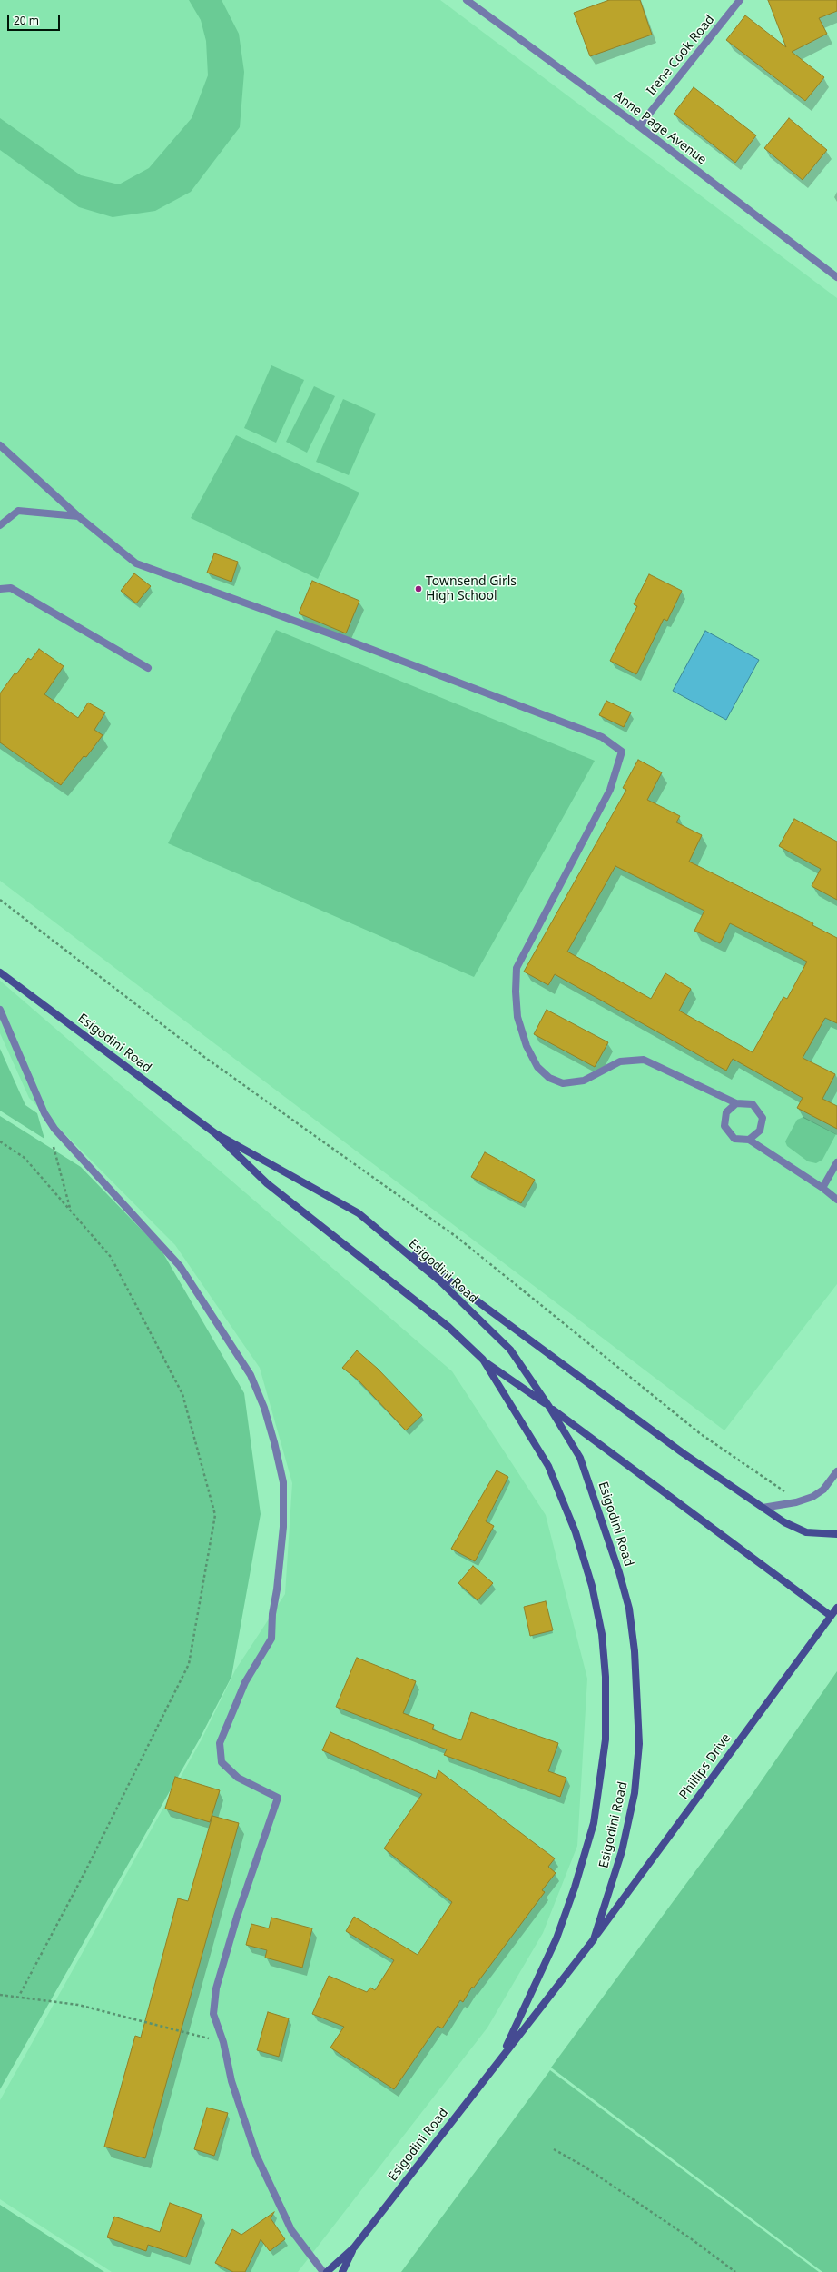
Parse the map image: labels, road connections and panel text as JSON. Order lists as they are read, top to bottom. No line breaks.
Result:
{"streets":{"main road":["Esigodini Road","Phillips Drive"],"street":["Irene Cook Road","Anne Page Avenue"]},"crossings":[["Irene Cook Road","Anne Page Avenue"],["Esigodini Road","Phillips Drive"]],"places":["Townsend Girls High School"],"scale_bar":"20 m"}
